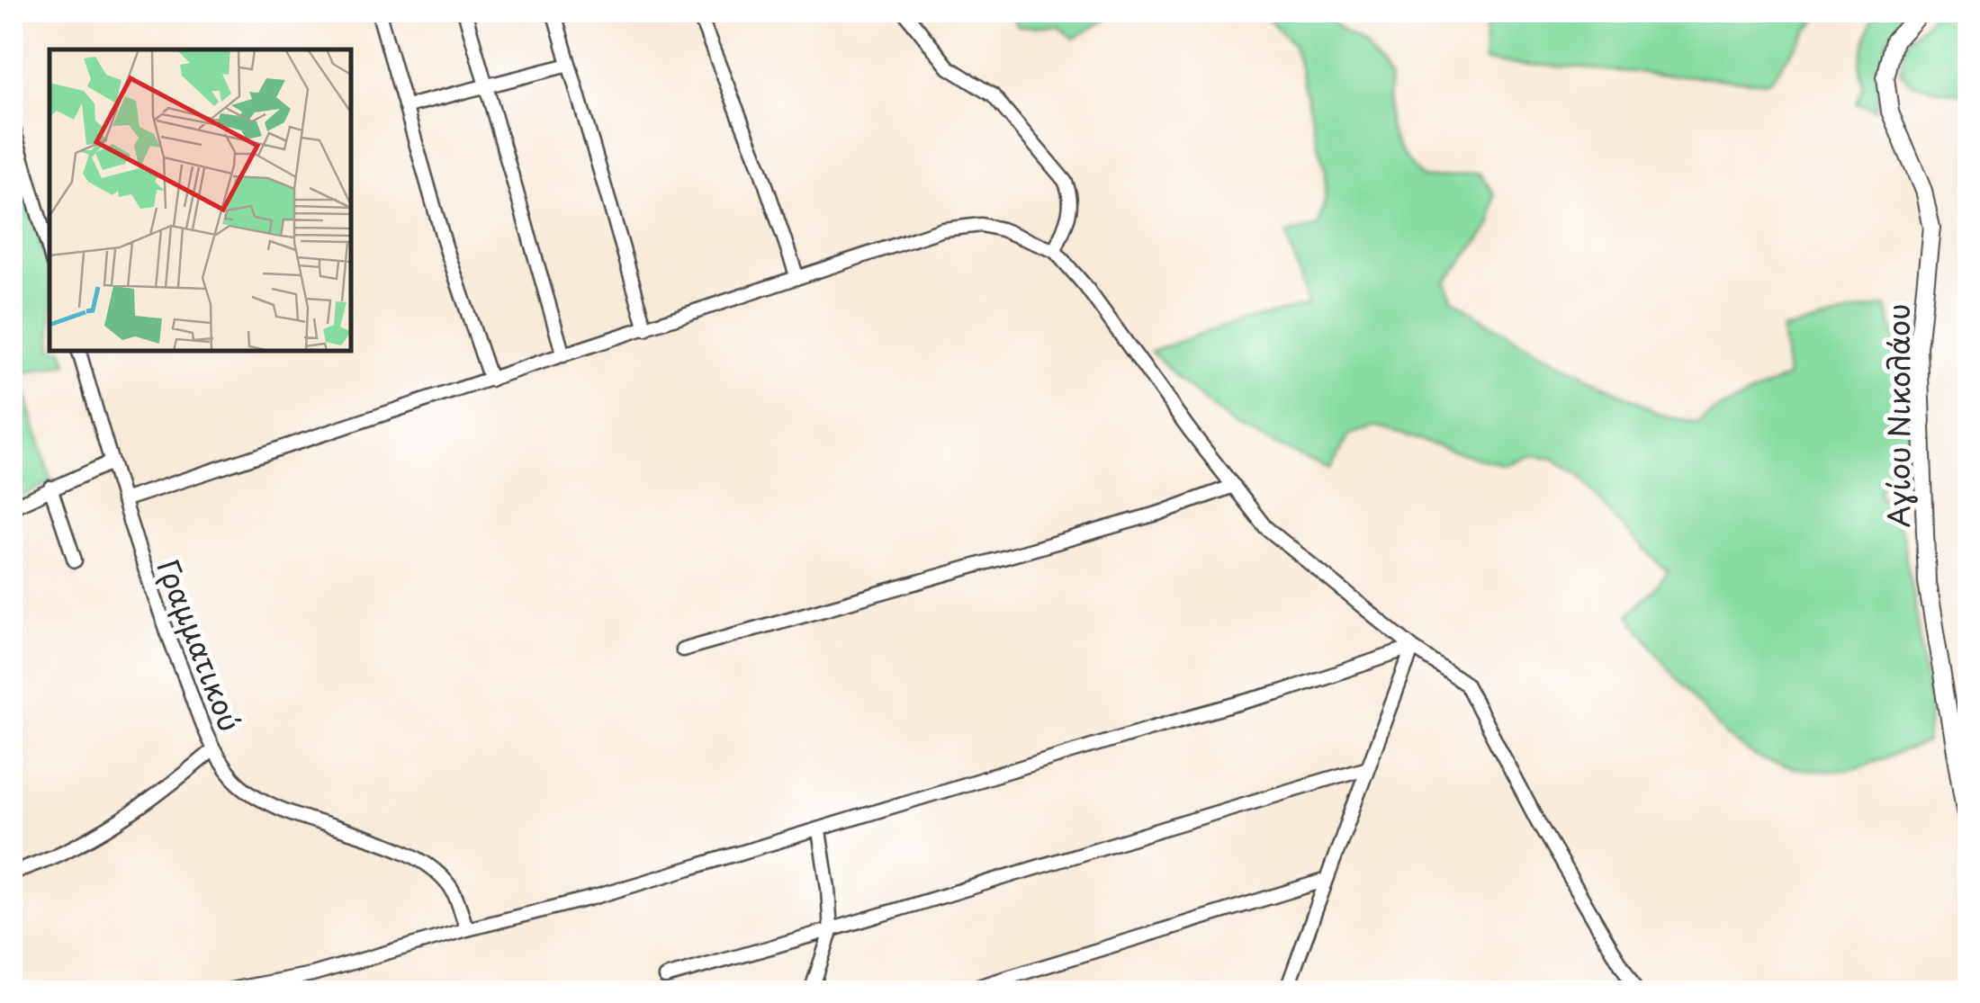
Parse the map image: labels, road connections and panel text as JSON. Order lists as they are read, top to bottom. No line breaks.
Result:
{"streets":{"street":["Αγίου Νικολάου","Γραμματικού"]}}
